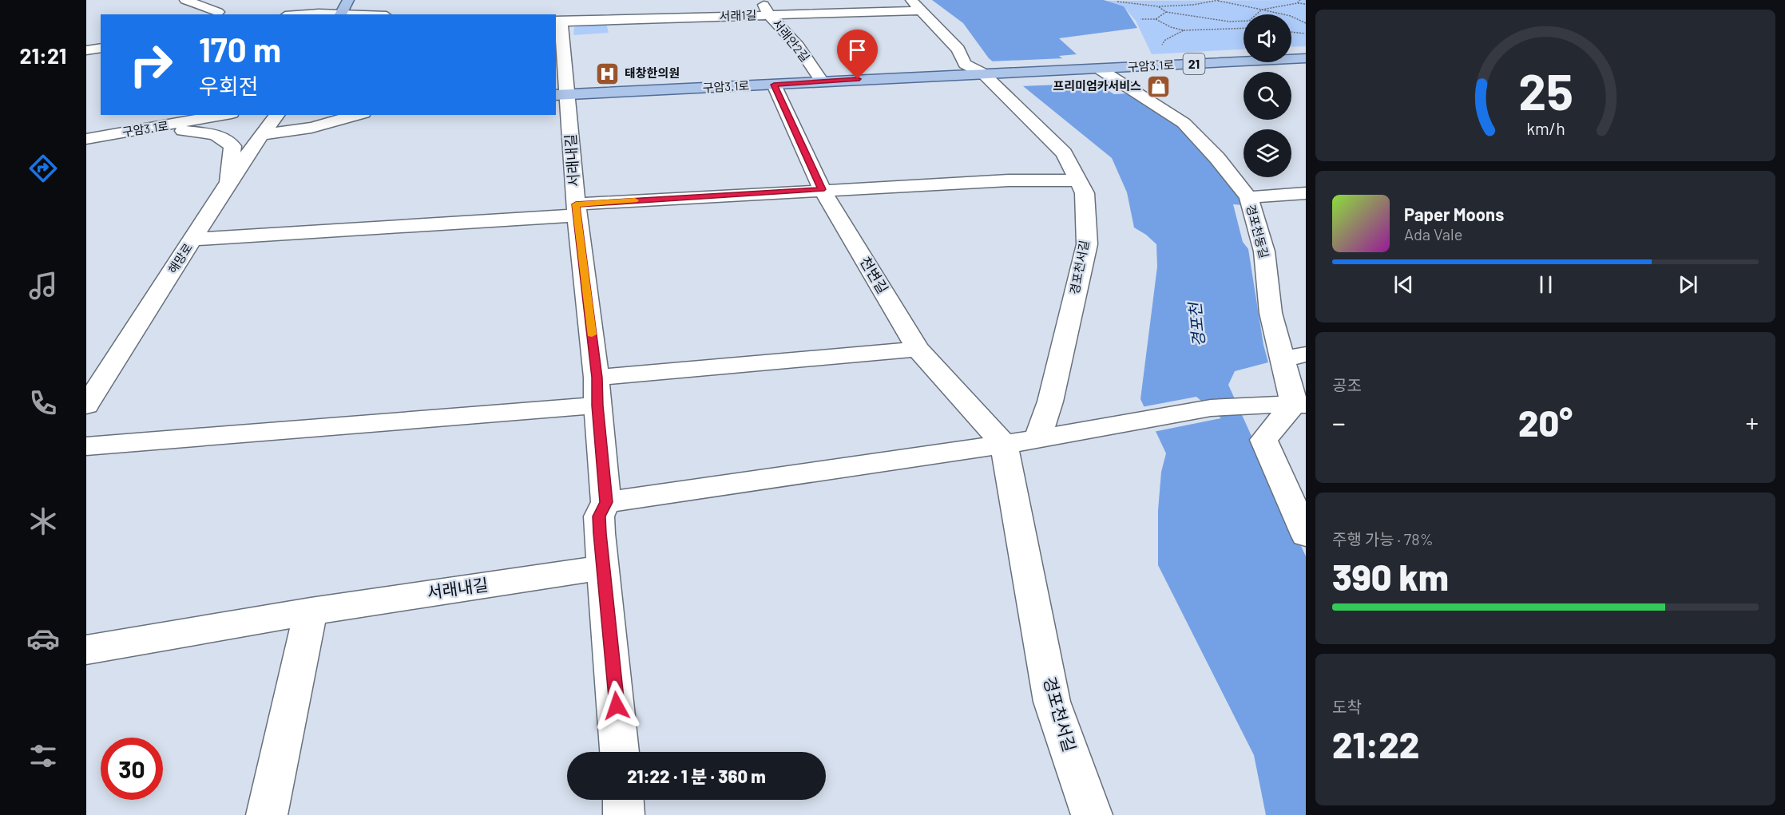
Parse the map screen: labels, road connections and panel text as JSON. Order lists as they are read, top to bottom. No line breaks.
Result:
{"streets":{"main road":["21","구암3.1로"],"street":["서래1길","서래안2길","서래내길","경포천동길","해망로","경포천서길","천변길"]},"crossings":[["서래1길","서래안2길"],["서래안2길","구암3.1로"],["21","구암3.1로"],["21","경포천동길"],["21","경포천서길"],["구암3.1로","서래내길"],["구암3.1로","경포천동길"],["구암3.1로","경포천서길"],["구암3.1로","천변길"],["경포천서길","천변길"]],"water":["경포천"],"places":{"hospital":["태창한의원"],"shop":["프리미엄카서비스"]},"page":{"tabs":"21:21","turn":["170 m","우회전"],"song":["Paper Moons","Ada Vale"],"tile":["공조",["주행 가능 · 78%","390 km"],["도착","21:22"]],"heat":["−","20°","+"],"limit":"30","trip":"21:22 · 1 분 · 360 m","gauge":["25","km/h"]}}
